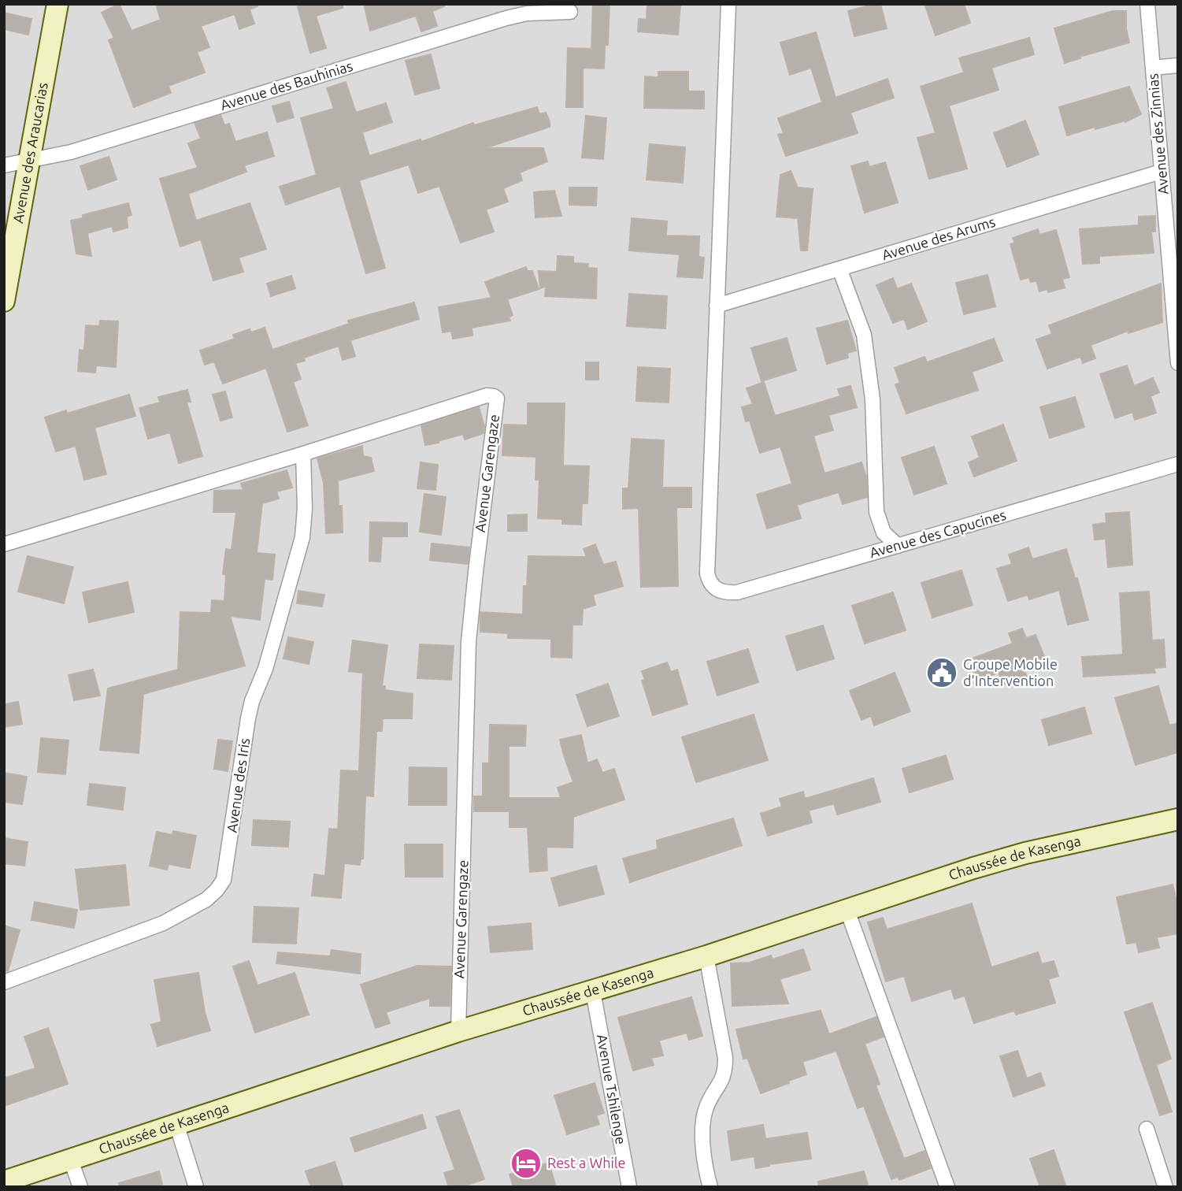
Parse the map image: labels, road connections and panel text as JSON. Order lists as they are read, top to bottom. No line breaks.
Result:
{"streets":{"main road":["Avenue des Araucarias","Chaussée de Kasenga"],"street":["Avenue des Bauhinias","Avenue des Zinnias","Avenue des Arums","Avenue Garengaze","Avenue des Capucines","Avenue des Iris","Avenue Tshilenge"]},"crossings":[["Avenue des Bauhinias","Avenue des Araucarias"],["Avenue des Zinnias","Avenue des Arums"],["Avenue des Arums","Avenue des Capucines"],["Avenue Garengaze","Avenue des Iris"],["Avenue Garengaze","Chaussée de Kasenga"],["Chaussée de Kasenga","Avenue Tshilenge"]],"places":{"public building":["Groupe Mobile d'Intervention"],"hotel":["Rest a While"]}}
